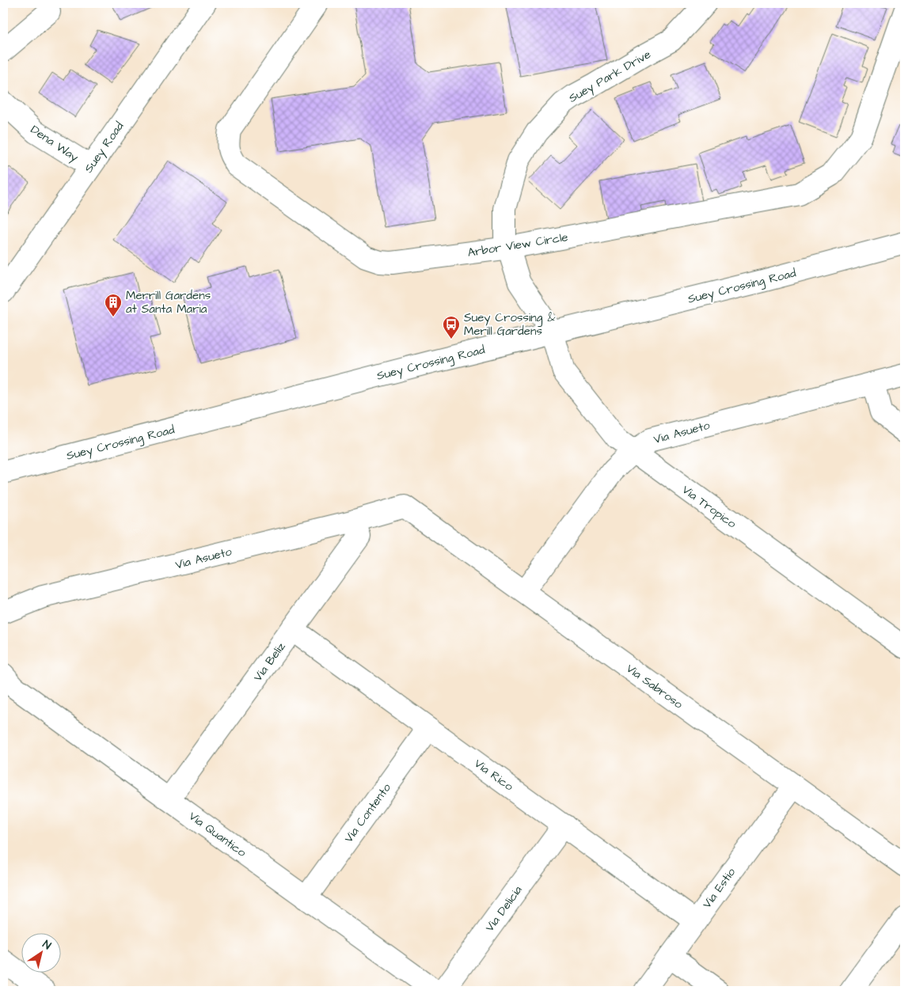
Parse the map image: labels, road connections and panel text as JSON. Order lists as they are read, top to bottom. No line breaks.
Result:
{"streets":{"street":["Suey Park Drive","Dena Way","Suey Road","Arbor View Circle","Suey Crossing Road","Via Asueto","Via Tropico","Via Beliz","Via Sabroso","Via Rico","Via Contento","Via Quantico","Via Estio","Via Delicia"]},"crossings":[["Suey Park Drive","Arbor View Circle"],["Suey Park Drive","Suey Crossing Road"],["Suey Park Drive","Via Tropico"],["Dena Way","Suey Road"],["Suey Crossing Road","Via Tropico"],["Via Asueto","Via Tropico"],["Via Asueto","Via Beliz"],["Via Asueto","Via Sabroso"],["Via Beliz","Via Rico"],["Via Beliz","Via Quantico"],["Via Sabroso","Via Estio"],["Via Rico","Via Contento"],["Via Rico","Via Estio"],["Via Rico","Via Delicia"],["Via Contento","Via Quantico"]],"places":{"building":["Merrill Gardens at Santa Maria"],"bus stop":["Suey Crossing & Merill Gardens"]},"north":"top right"}
